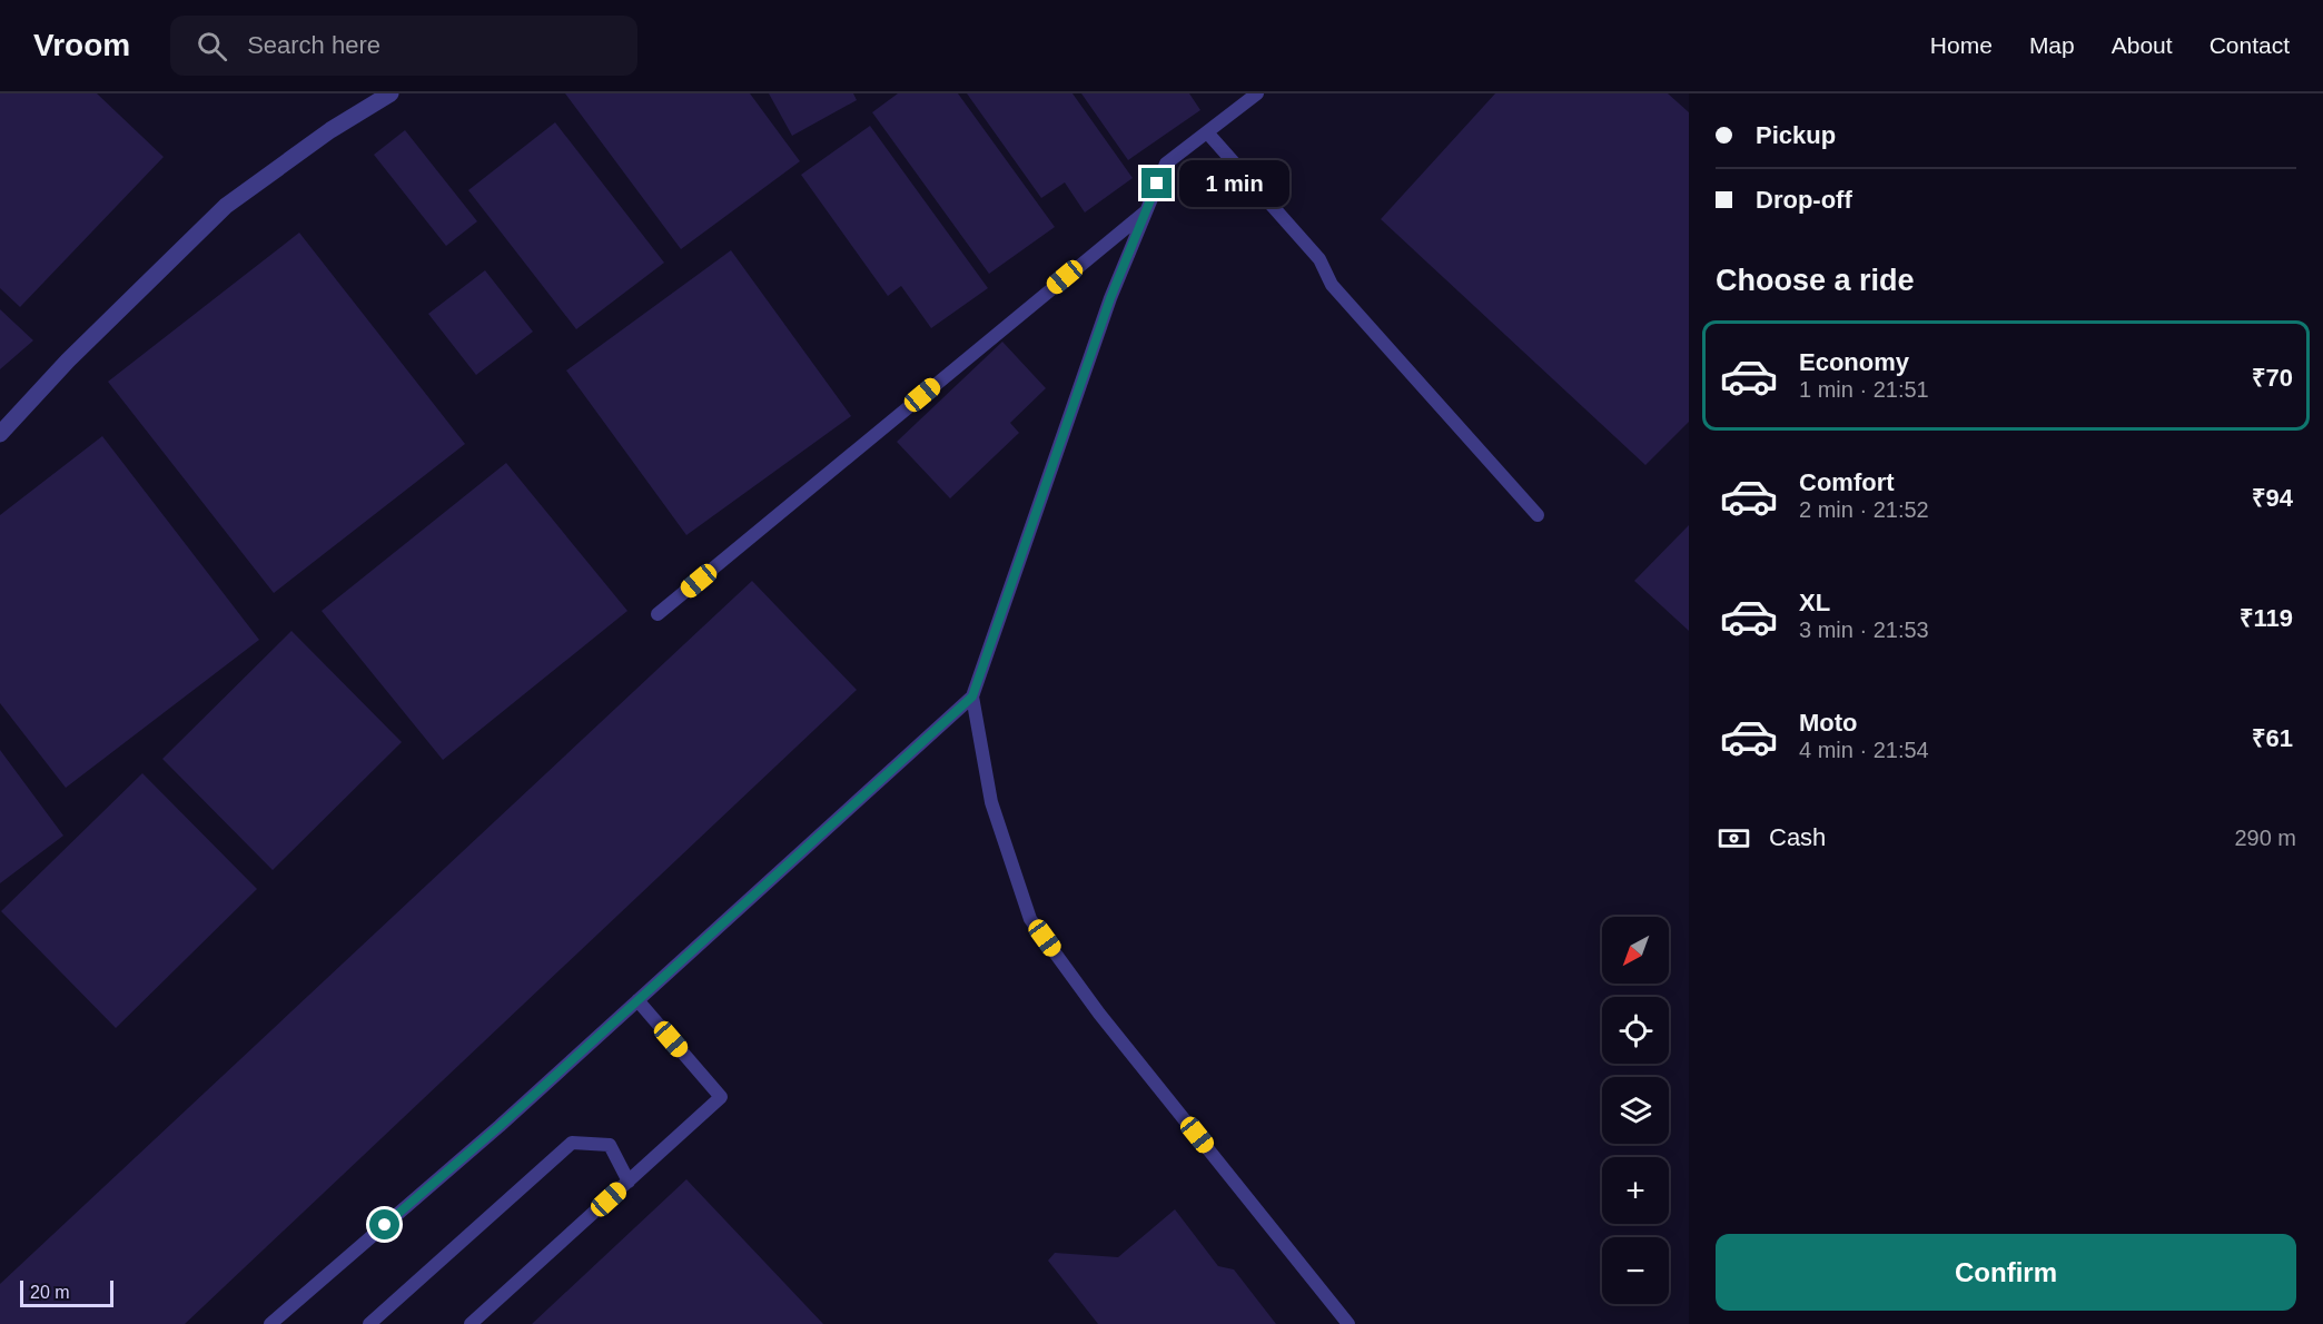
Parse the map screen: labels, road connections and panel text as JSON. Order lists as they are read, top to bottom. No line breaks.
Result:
{"scale_bar":"20 m","north":"bottom left","page":{"header":"Vroom","search":"Search here","nav":["Home","Map","About","Contact"],"banner":["Pickup","Drop-off"],"bubble":"1 min","heading":"Choose a ride","list":[{"name":"Economy","note":"1 min · 21:51","value":"₹70"},{"name":"Comfort","note":"2 min · 21:52","value":"₹94"},{"name":"XL","note":"3 min · 21:53","value":"₹119"},{"name":"Moto","note":"4 min · 21:54","value":"₹61"}],"pay":["Cash","290 m"],"map_buttons":["+","−"],"buttons":"Confirm","scale":"20 m"}}
